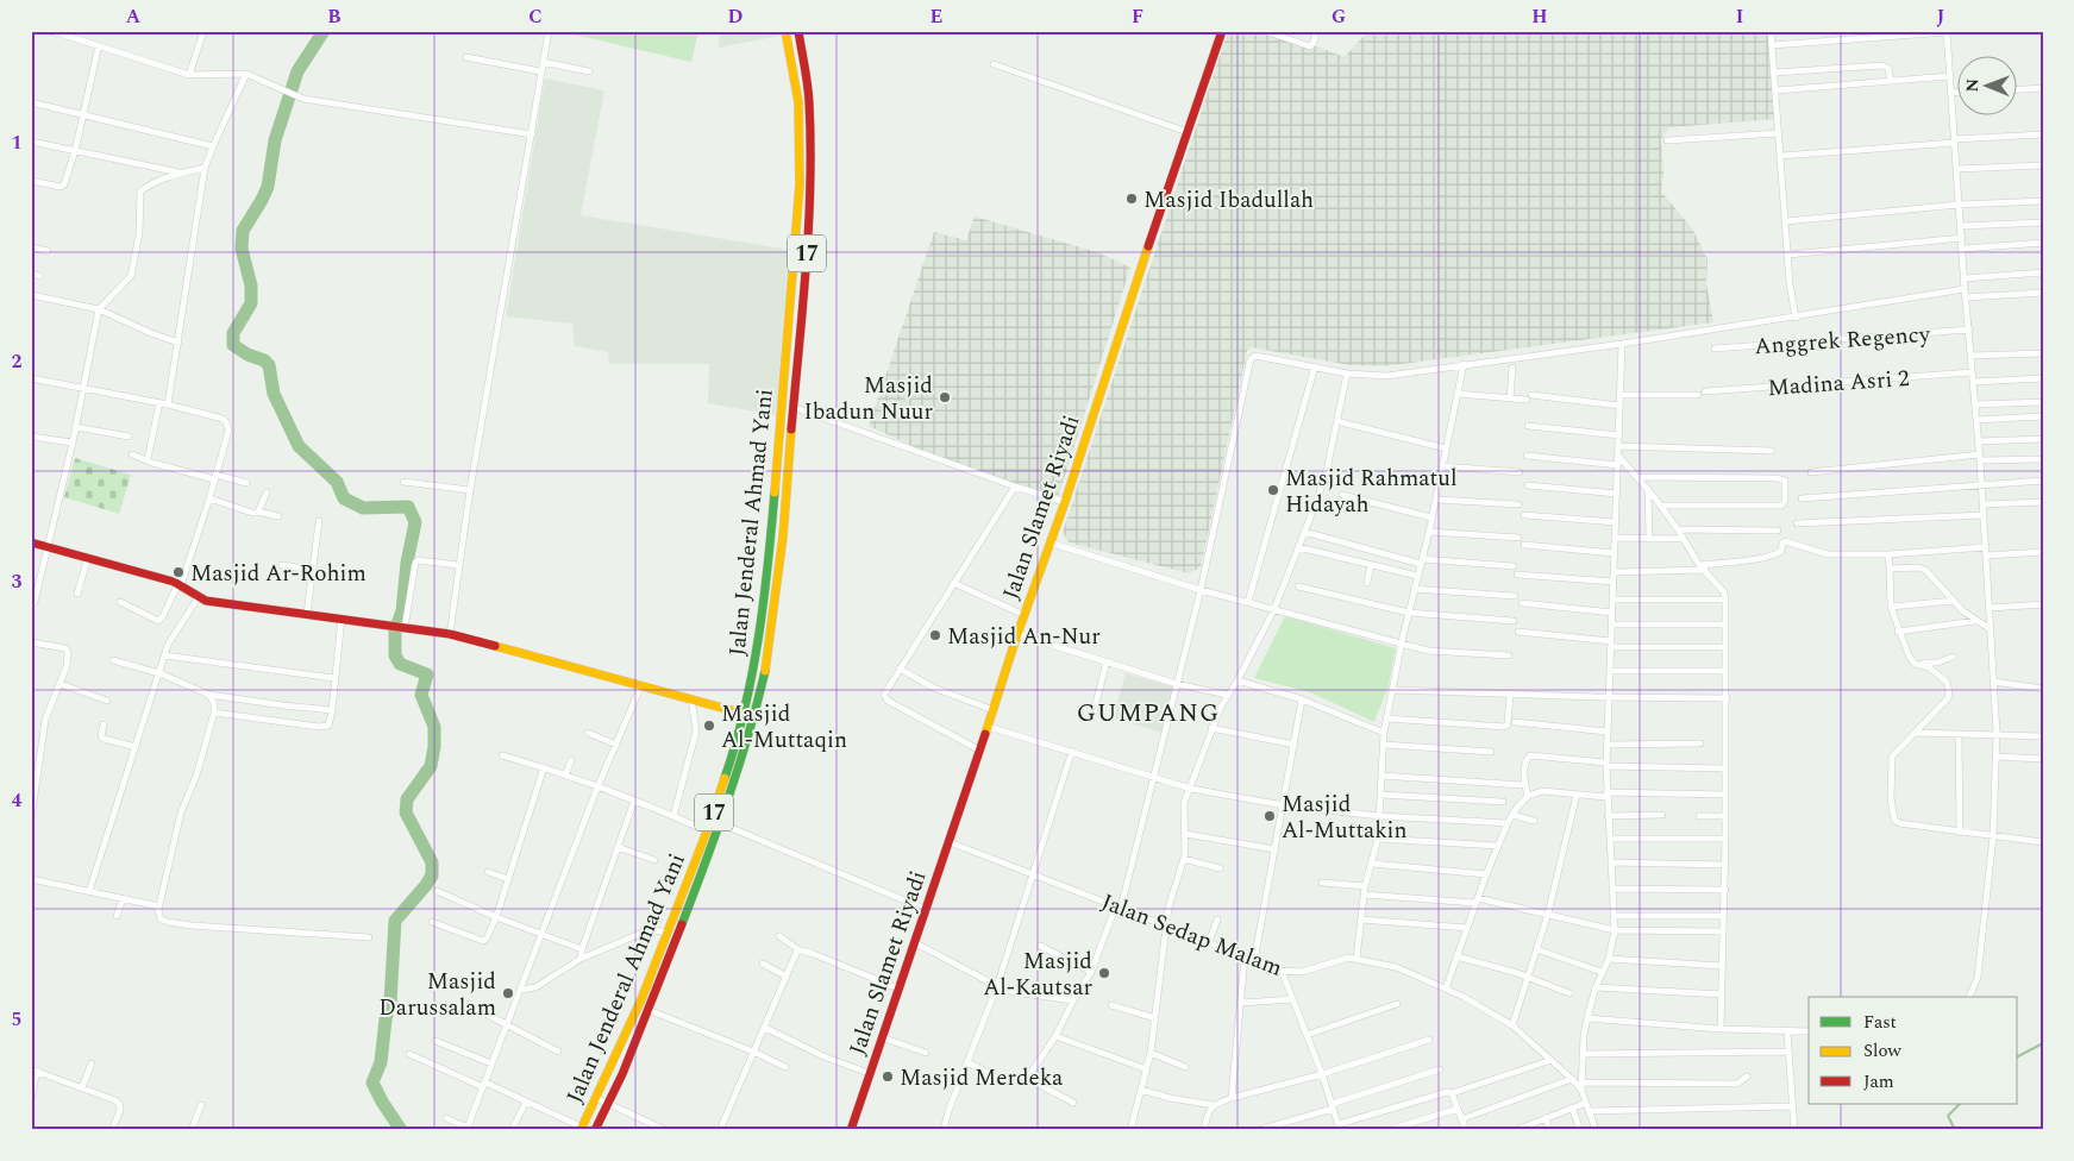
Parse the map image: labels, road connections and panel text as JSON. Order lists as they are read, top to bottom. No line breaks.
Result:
{"streets":{"main road":["17","Jalan Slamet Riyadi","Jalan Jenderal Ahmad Yani"],"street":["Anggrek Regency","Madina Asri 2","Jalan Sedap Malam"]},"crossings":[["Jalan Slamet Riyadi","Jalan Sedap Malam"]],"districts":["GUMPANG"],"places":["Masjid Ibadullah","Masjid Ibadun Nuur","Masjid Rahmatul Hidayah","Masjid Ar-Rohim","Masjid An-Nur","Masjid Al-Muttaqin","Masjid Al-Muttakin","Masjid Al-Kautsar","Masjid Darussalam","Masjid Merdeka"],"legend":["Fast","Slow","Jam"],"north":"left","grid":{"columns":["A","B","C","D","E","F","G","H","I","J"],"rows":["1","2","3","4","5"]}}
